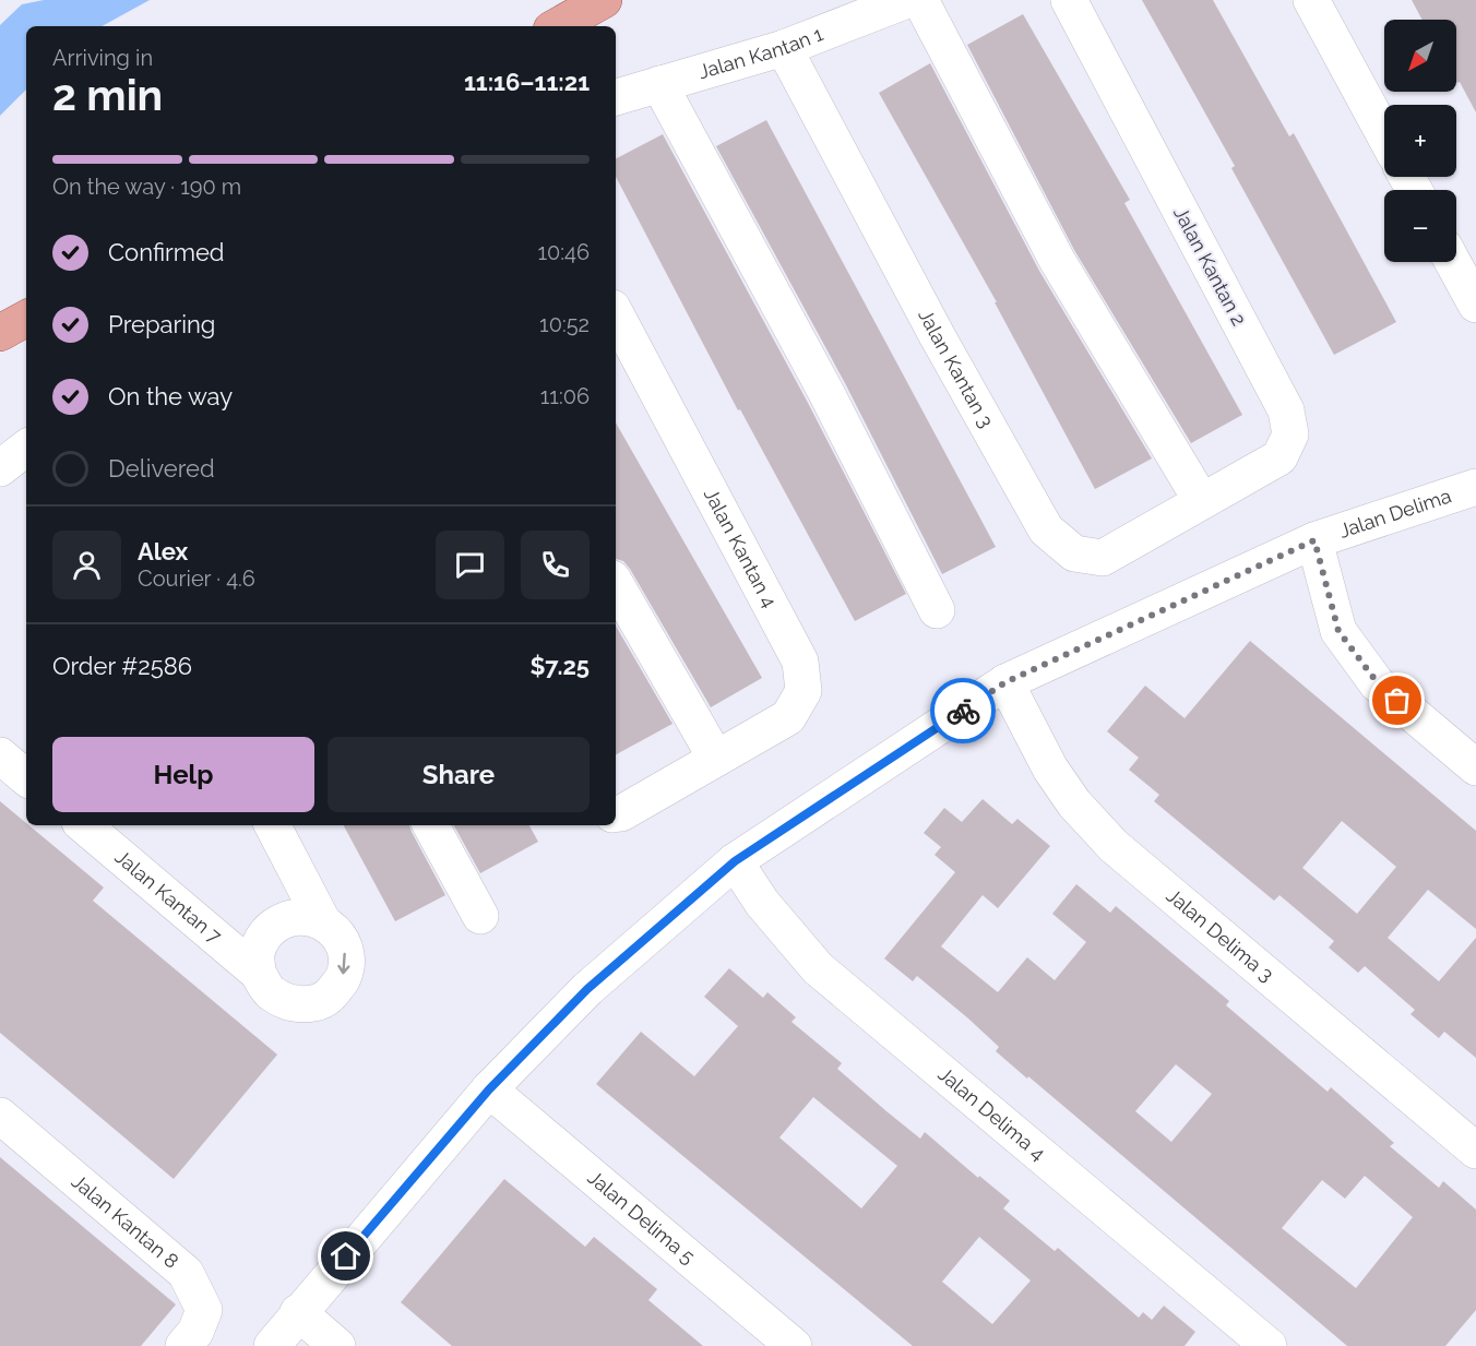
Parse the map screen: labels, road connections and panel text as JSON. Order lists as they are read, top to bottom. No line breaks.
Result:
{"streets":{"street":["Jalan Kantan 1","Jalan Kantan 2","Jalan Kantan 3","Jalan Delima","Jalan Kantan 4","Jalan Kantan 7","Jalan Delima 3","Jalan Delima 4","Jalan Delima 5","Jalan Kantan 8"]},"crossings":[["Jalan Kantan 1","Jalan Kantan 3"],["Jalan Kantan 2","Jalan Kantan 3"],["Jalan Delima","Jalan Delima 3"],["Jalan Delima","Jalan Delima 4"],["Jalan Delima","Jalan Delima 5"]],"north":"bottom left","page":{"map_buttons":["+","−"],"heading":["2 min","Arriving in","11:16–11:21"],"panel":["Alex","Courier · 4.6","Order #2586","$7.25"],"bar":"On the way · 190 m","list":[["Confirmed","10:46"],["Preparing","10:52"],["On the way","11:06"],"Delivered"],"buttons":["Help","Share"]}}
